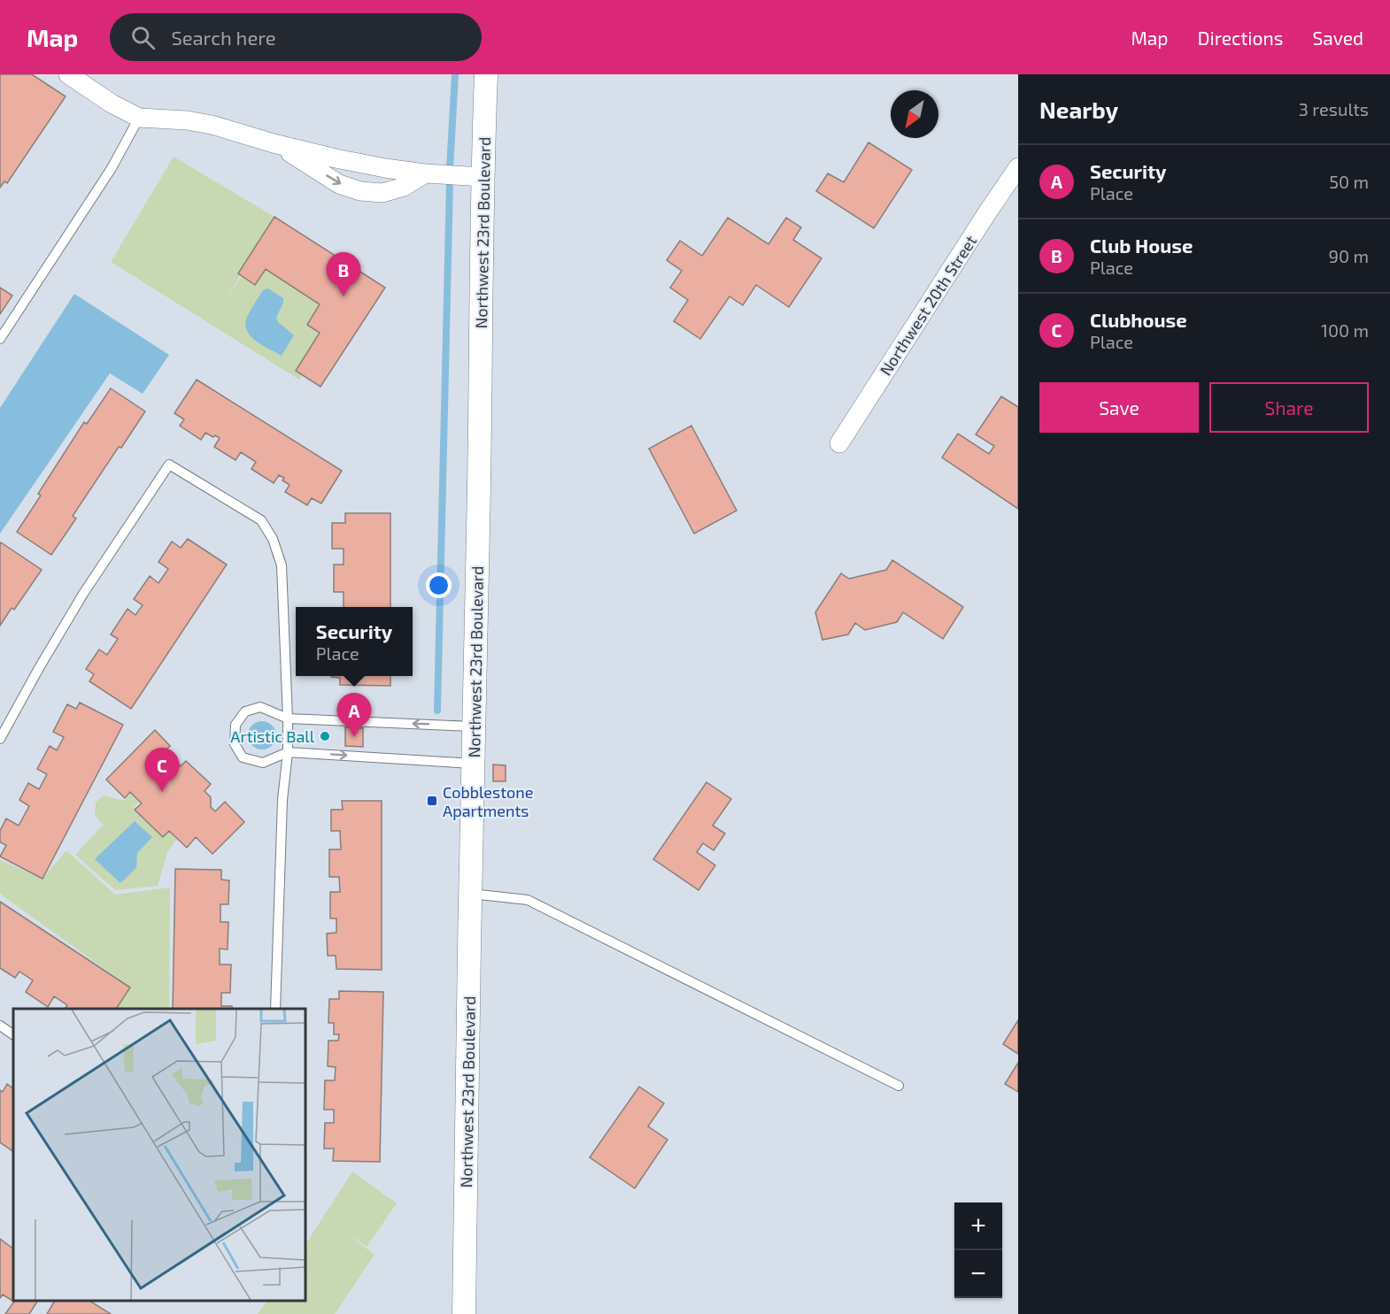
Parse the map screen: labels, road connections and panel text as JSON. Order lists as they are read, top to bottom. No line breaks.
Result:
{"streets":{"street":["Northwest 23rd Boulevard","Northwest 20th Street"]},"places":{"other":["Artistic Ball"],"transit":["Cobblestone Apartments"]},"north":"bottom left","page":{"header":"Map","search":"Search here","nav":["Map","Directions","Saved"],"heading":["Nearby","3 results"],"list":[{"mark":"A","name":"Security","note":"Place","value":"50 m"},{"mark":"B","name":"Club House","note":"Place","value":"90 m"},{"mark":"C","name":"Clubhouse","note":"Place","value":"100 m"}],"pins":["B","A","C"],"buttons":["Save","Share"],"popup":["Security","Place"],"map_buttons":["+","−"]}}
